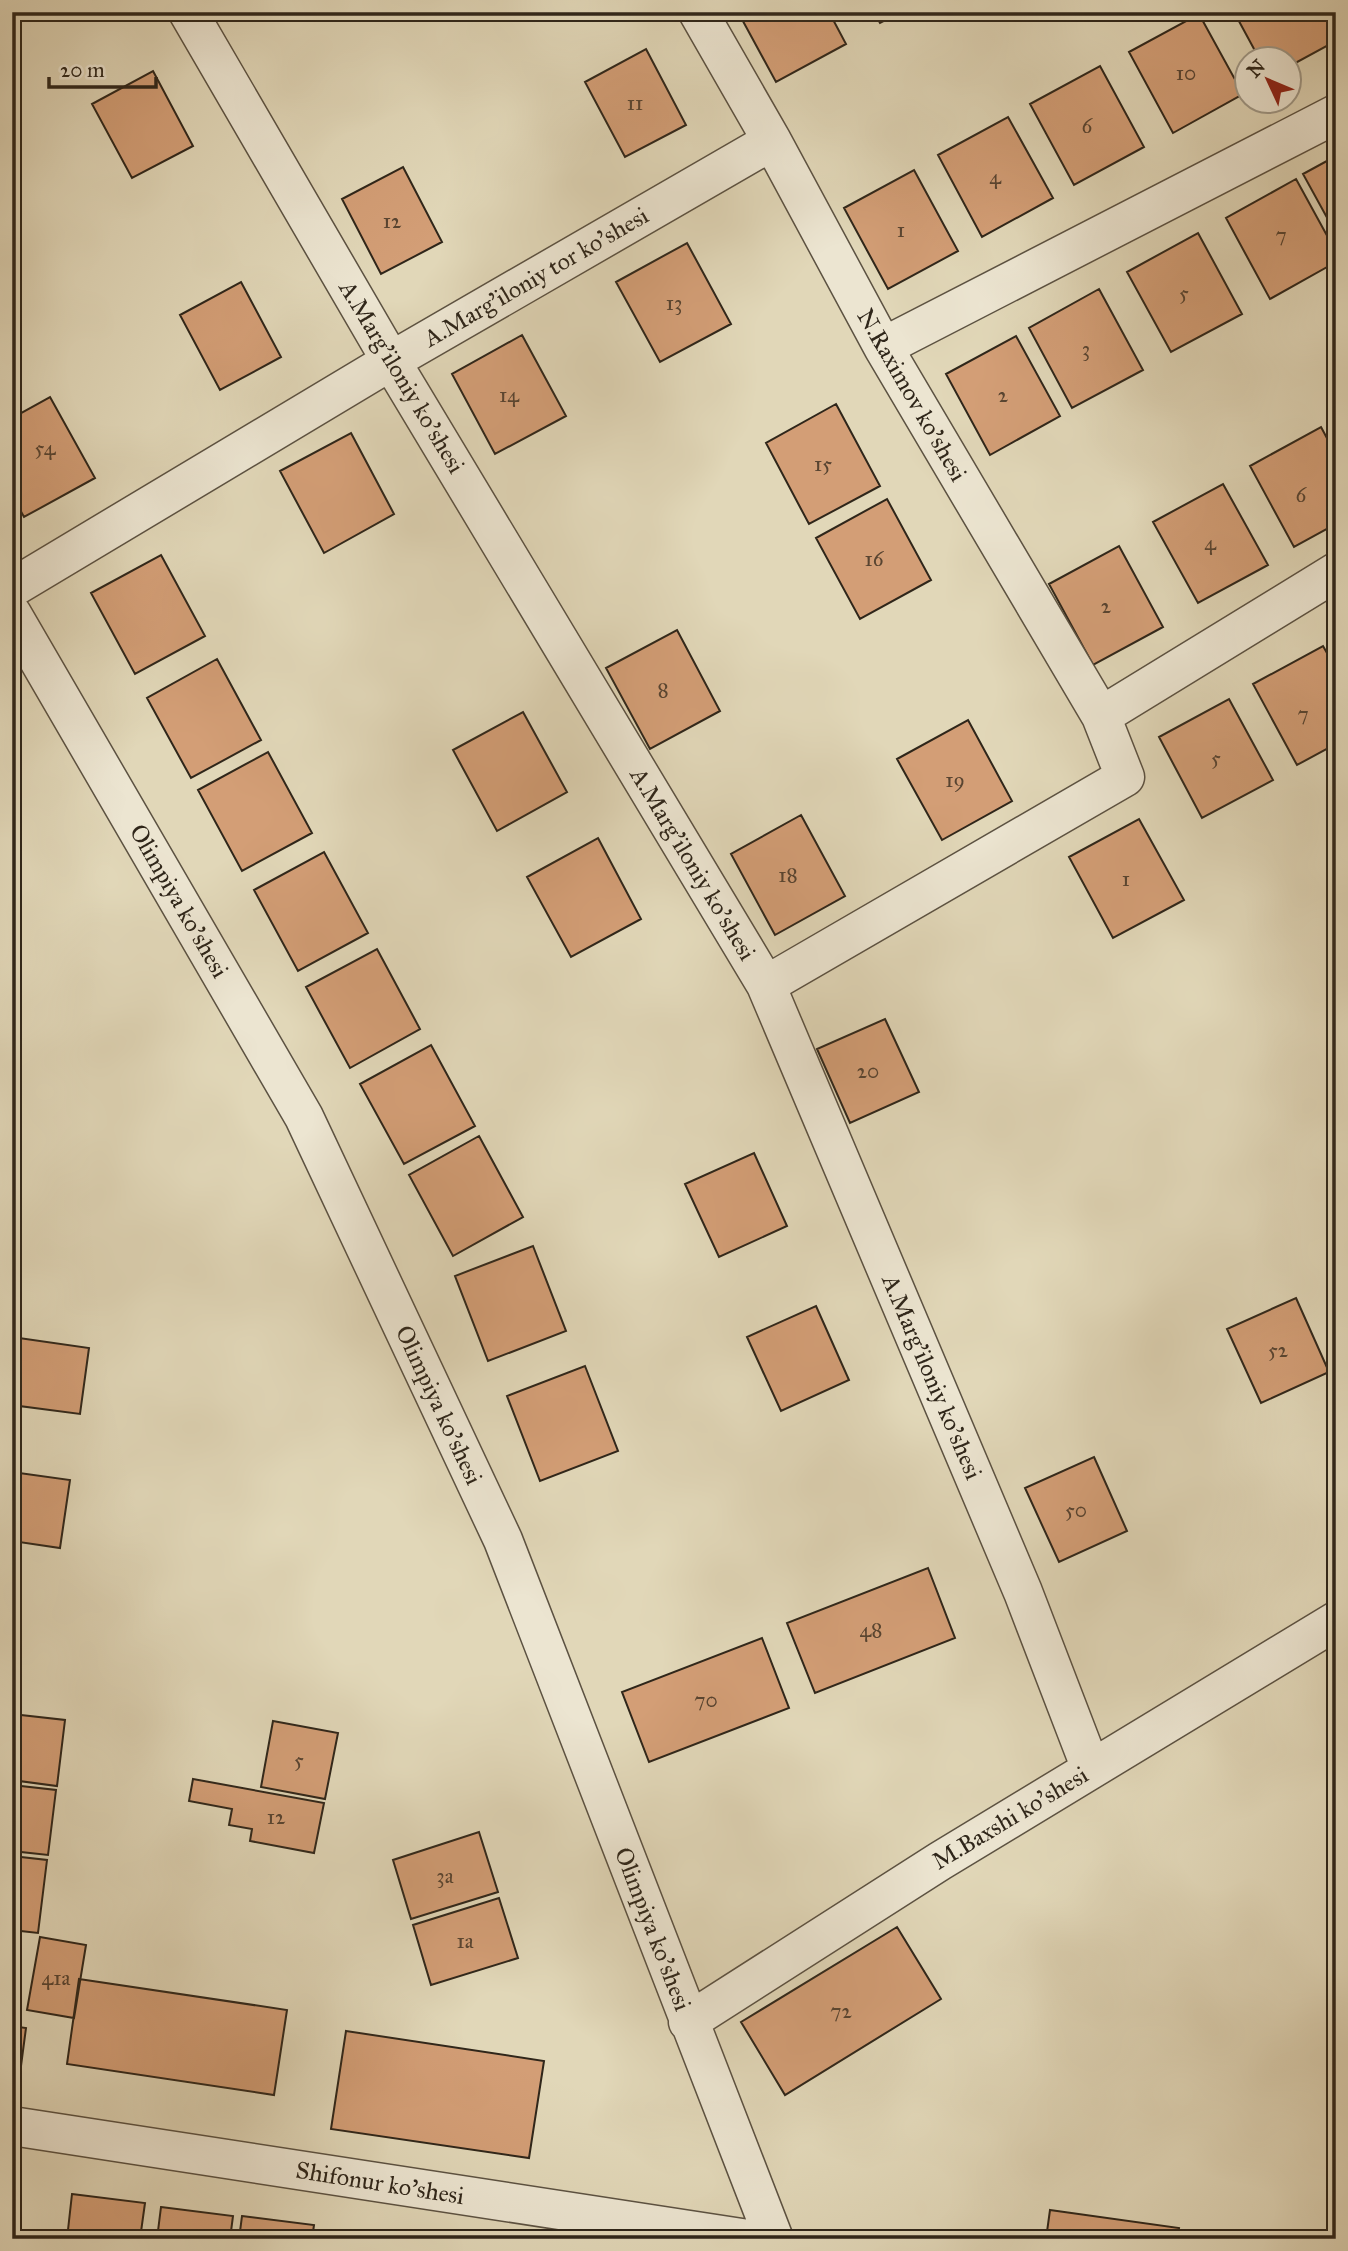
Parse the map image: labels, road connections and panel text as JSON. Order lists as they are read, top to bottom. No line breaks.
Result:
{"streets":{"street":["A.Marg'iloniy tor ko'shesi","A.Marg'iloniy ko'shesi","N.Raximov ko'shesi","Olimpiya ko'shesi","M.Baxshi ko'shesi","Shifonur ko'shesi"]},"crossings":[["A.Marg'iloniy tor ko'shesi","A.Marg'iloniy ko'shesi"],["A.Marg'iloniy tor ko'shesi","N.Raximov ko'shesi"],["A.Marg'iloniy ko'shesi","N.Raximov ko'shesi"],["A.Marg'iloniy ko'shesi","M.Baxshi ko'shesi"],["Olimpiya ko'shesi","M.Baxshi ko'shesi"]],"house_numbers":["10","11","6","4","12","1","7","5","13","3","14","2","54","15","6","4","16","2","8","7","5","19","18","1","20","52","50","48","70","5","12","3a","1a","41a","72"],"scale_bar":"20 m","north":"top left"}
